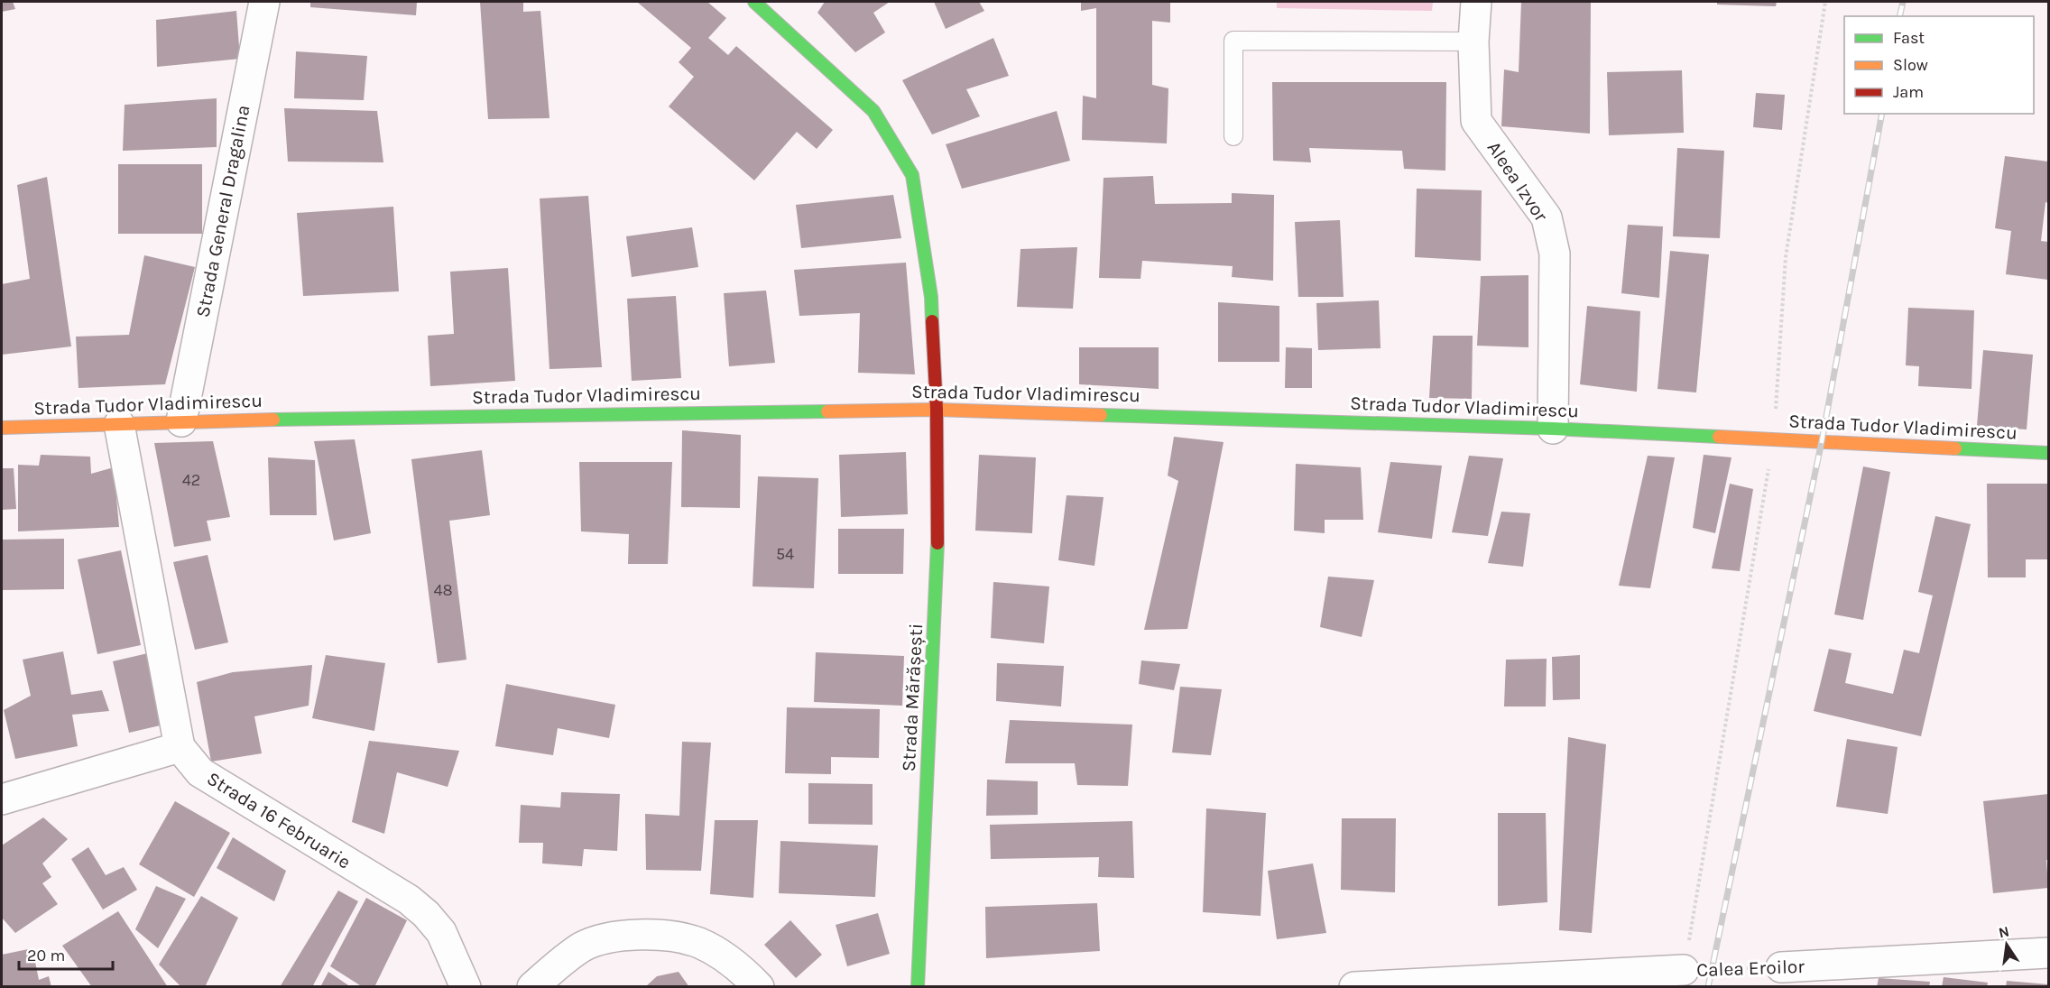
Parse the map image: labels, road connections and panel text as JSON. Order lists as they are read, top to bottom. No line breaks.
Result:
{"streets":{"main road":["Strada Tudor Vladimirescu","Strada Mărășești"],"street":["Aleea Izvor","Strada General Dragalina","Strada 16 Februarie","Calea Eroilor"]},"crossings":[["Aleea Izvor","Strada Tudor Vladimirescu"],["Strada General Dragalina","Strada Tudor Vladimirescu"],["Strada Tudor Vladimirescu","Strada Mărășești"],["Strada Tudor Vladimirescu","Strada 16 Februarie"]],"house_numbers":["42","54","48"],"legend":["Fast","Slow","Jam"],"scale_bar":"20 m","north":"top"}
